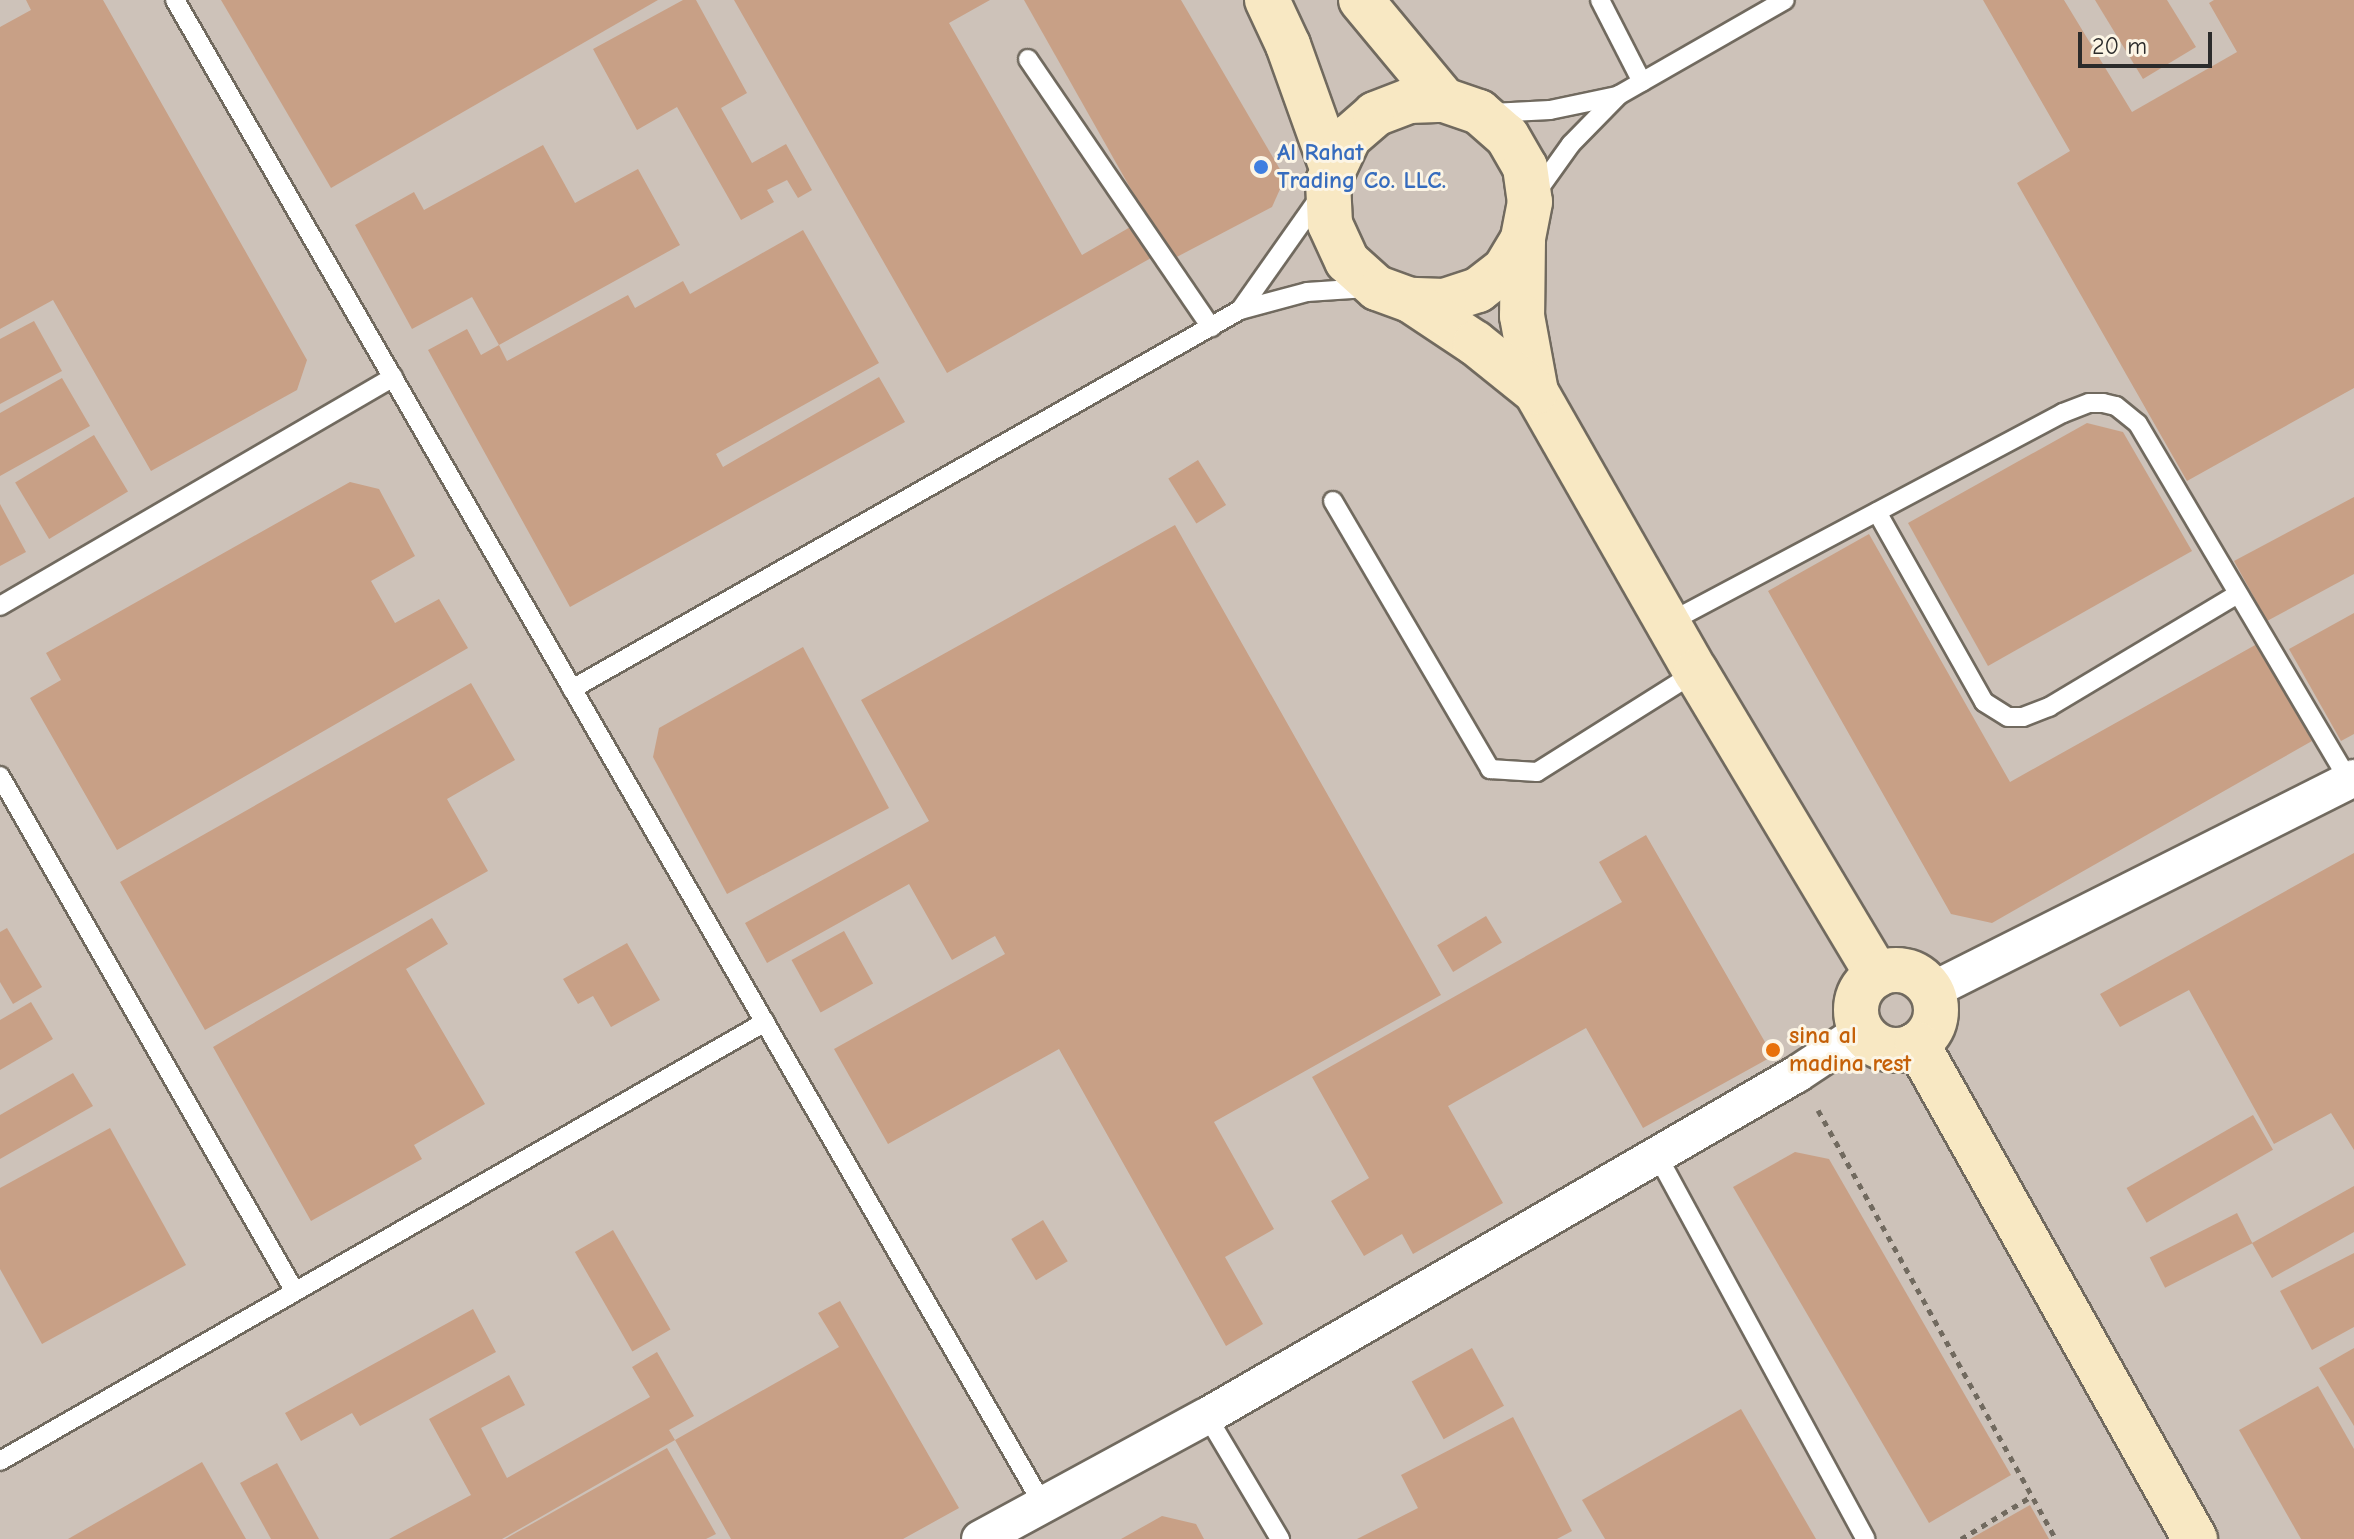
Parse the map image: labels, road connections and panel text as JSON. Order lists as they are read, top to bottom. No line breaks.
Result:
{"places":["Al Rahat Trading Co. LLC.","sina al madina rest"],"scale_bar":"20 m"}
